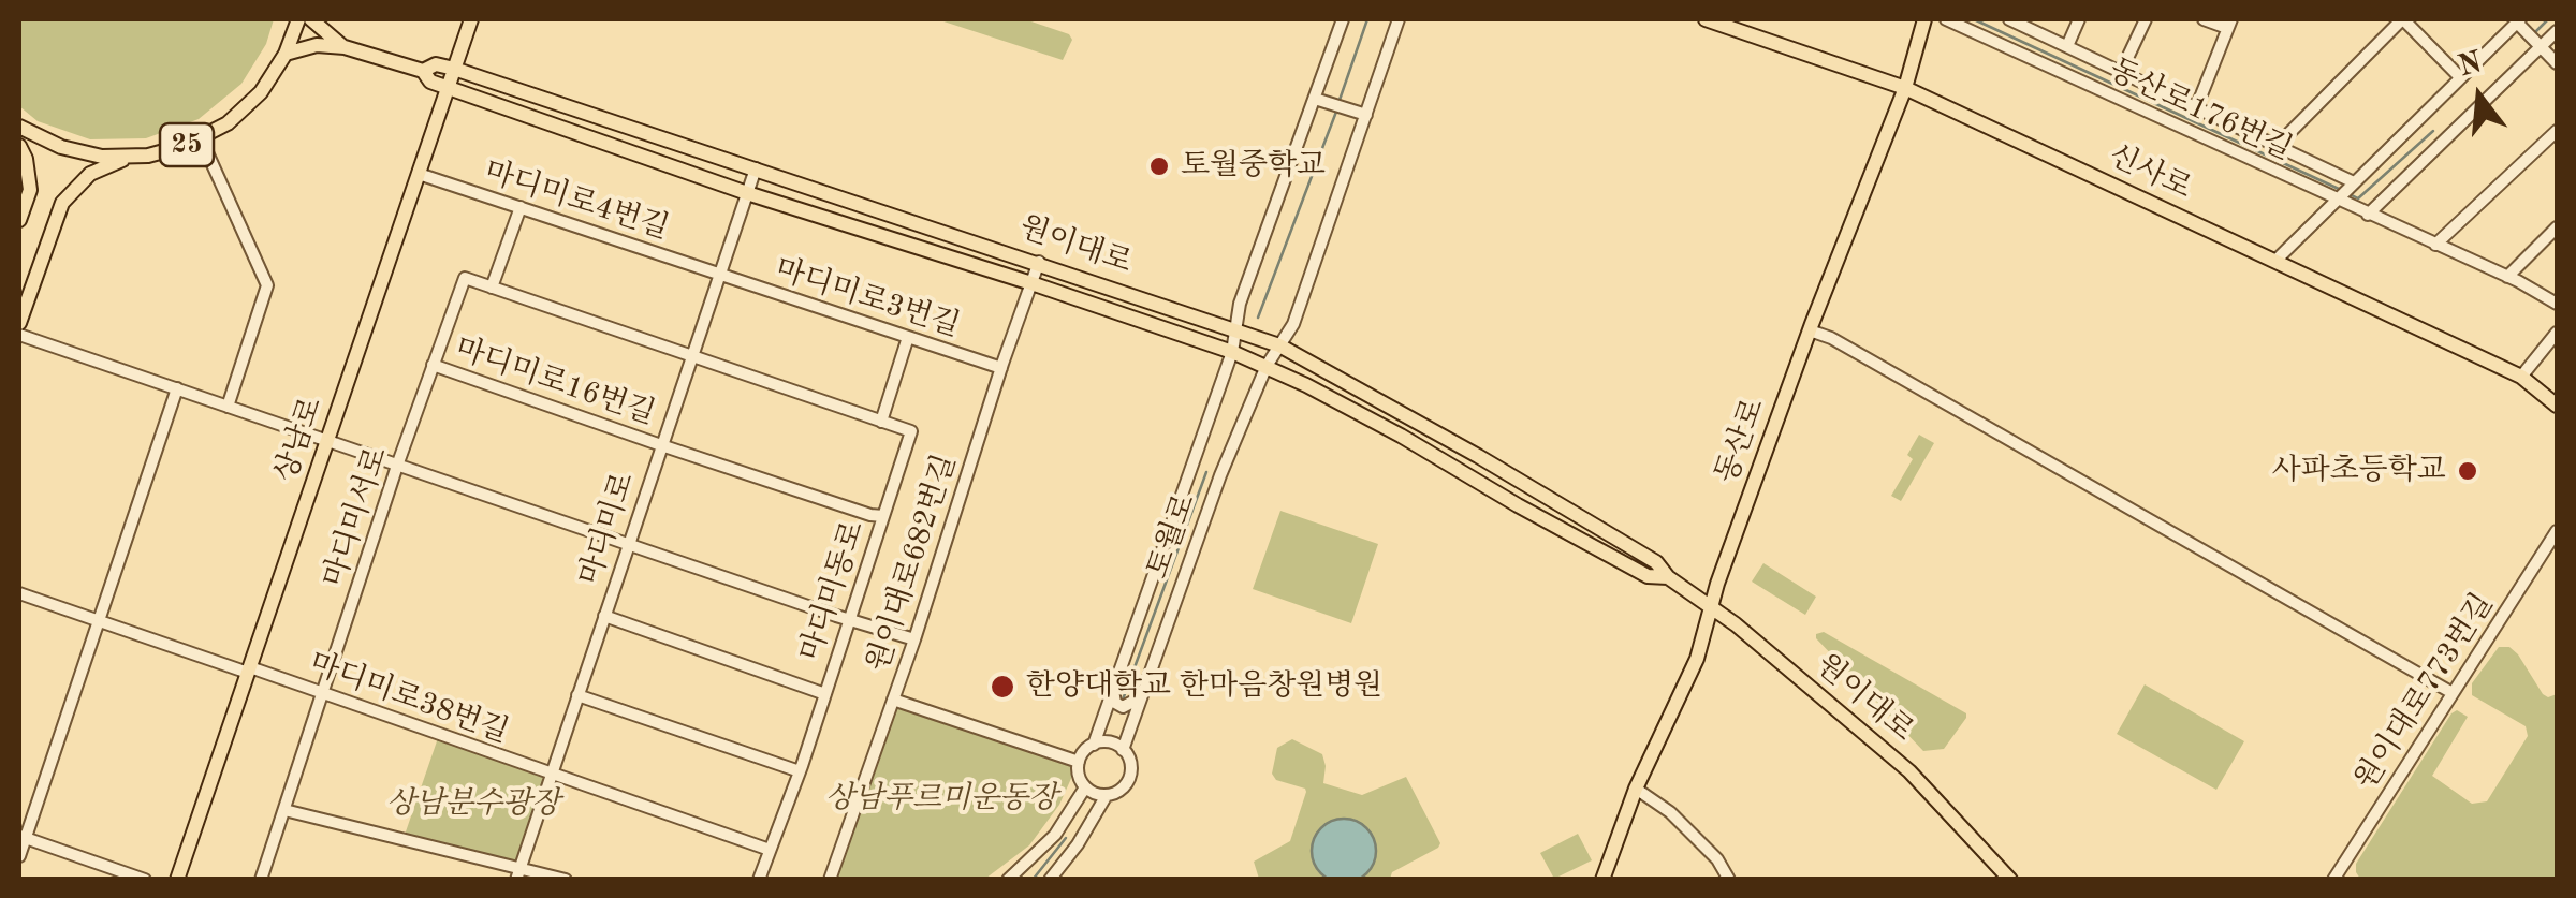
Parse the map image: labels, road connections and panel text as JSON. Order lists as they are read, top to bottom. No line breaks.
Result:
{"streets":{"main road":["25","신사로","원이대로","상남로","동산로"],"street":["동산로176번길","마디미로4번길","마디미로3번길","마디미로16번길","마디미서로","마디미로","토월로","원이대로682번길","마디미동로","원이대로773번길","마디미로38번길"]},"crossings":[["25","원이대로"],["신사로","동산로"],["마디미로4번길","마디미로3번길"],["마디미로4번길","상남로"],["마디미로4번길","마디미로"],["원이대로","상남로"],["원이대로","동산로"],["원이대로","마디미로"],["원이대로","토월로"],["원이대로","원이대로682번길"],["마디미로3번길","마디미로"],["마디미로3번길","원이대로682번길"],["마디미로16번길","마디미서로"],["마디미로16번길","마디미로"],["마디미로16번길","마디미동로"],["상남로","마디미로38번길"],["마디미서로","마디미로38번길"],["마디미로","마디미로38번길"],["마디미동로","마디미로38번길"]],"parks":["상남푸르미운동장","상남분수광장"],"places":["토월중학교","사파초등학교","한양대학교 한마음창원병원"],"north":"top"}
